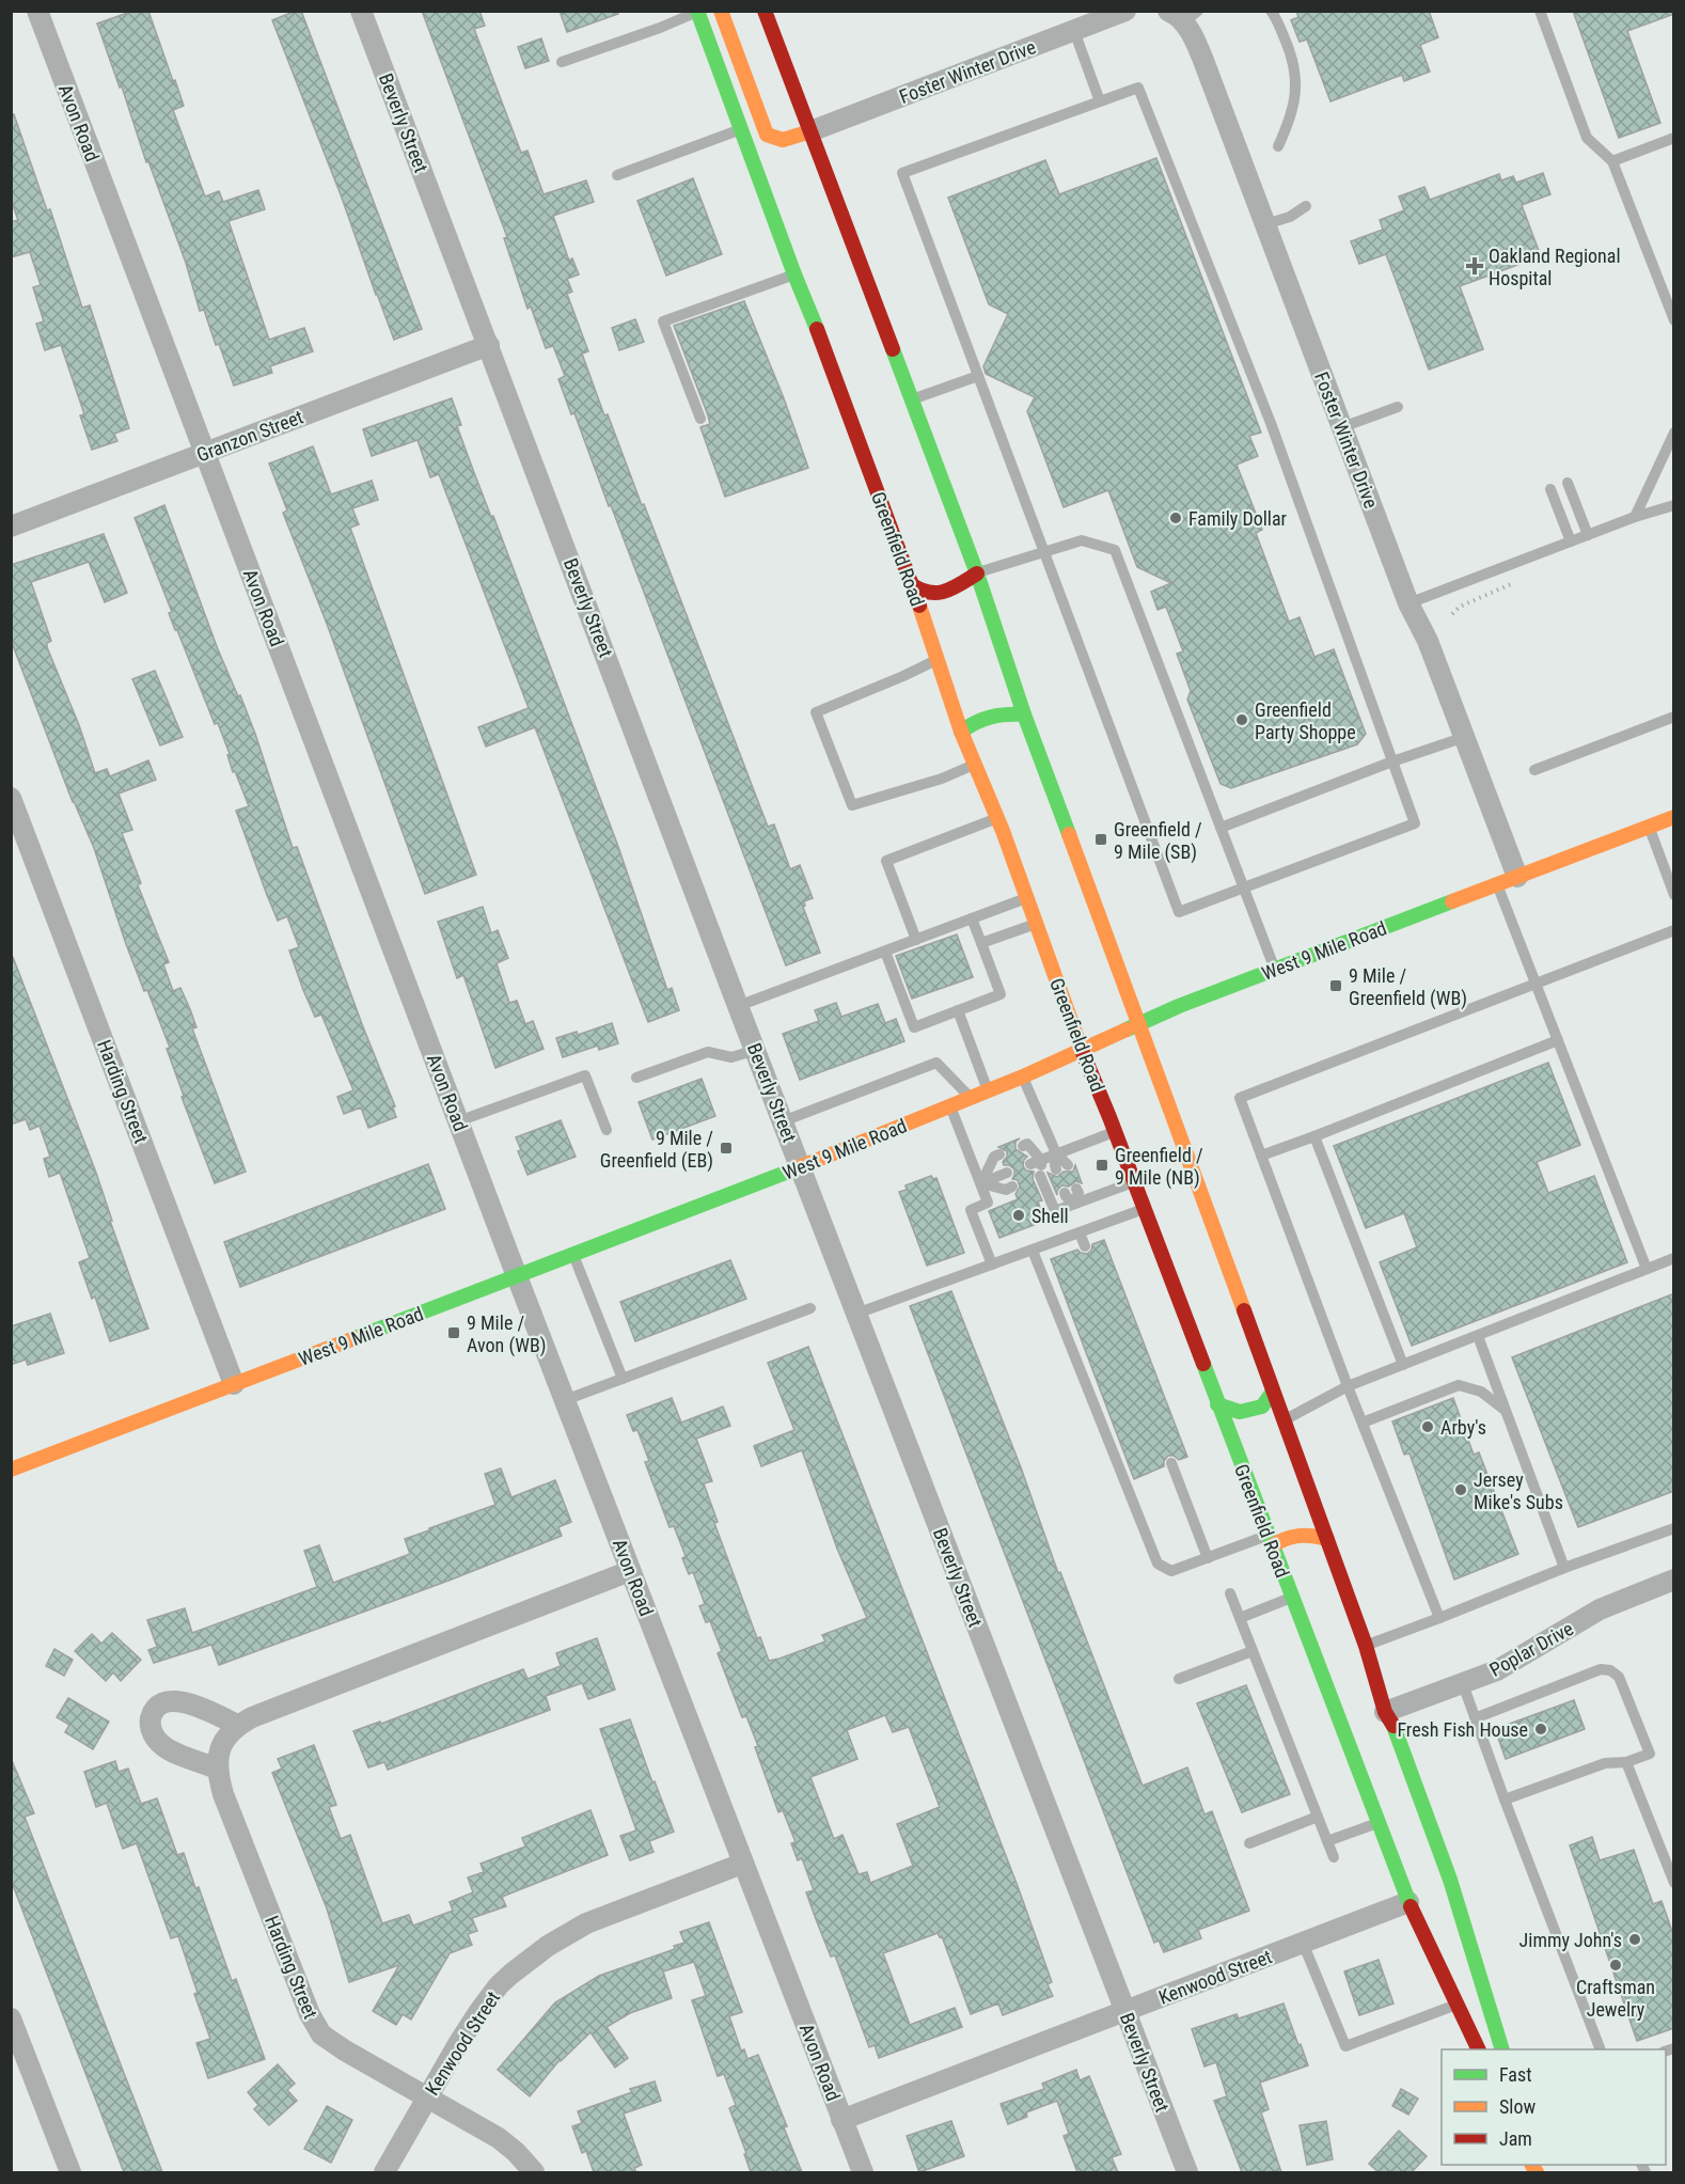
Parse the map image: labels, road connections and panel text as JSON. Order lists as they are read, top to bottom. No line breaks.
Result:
{"streets":{"main road":["Greenfield Road","West 9 Mile Road"],"street":["Foster Winter Drive","Avon Road","Beverly Street","Granzon Street","Harding Street","Poplar Drive","Kenwood Street"]},"crossings":[["Foster Winter Drive","West 9 Mile Road"],["Avon Road","Granzon Street"],["Avon Road","West 9 Mile Road"],["Avon Road","Harding Street"],["Avon Road","Kenwood Street"],["Beverly Street","Granzon Street"],["Beverly Street","West 9 Mile Road"],["Beverly Street","Kenwood Street"],["Greenfield Road","West 9 Mile Road"],["Greenfield Road","Kenwood Street"],["West 9 Mile Road","Harding Street"],["Harding Street","Kenwood Street"]],"places":{"health":["Oakland Regional Hospital"],"other":["Family Dollar","Greenfield Party Shoppe","Shell","Arby's","Jersey Mike's Subs","Fresh Fish House","Jimmy John's","Craftsman Jewelry"],"transit":["Greenfield / 9 Mile (SB)","9 Mile / Greenfield (WB)","9 Mile / Greenfield (EB)","Greenfield / 9 Mile (NB)","9 Mile / Avon (WB)"]},"legend":["Fast","Slow","Jam"]}
